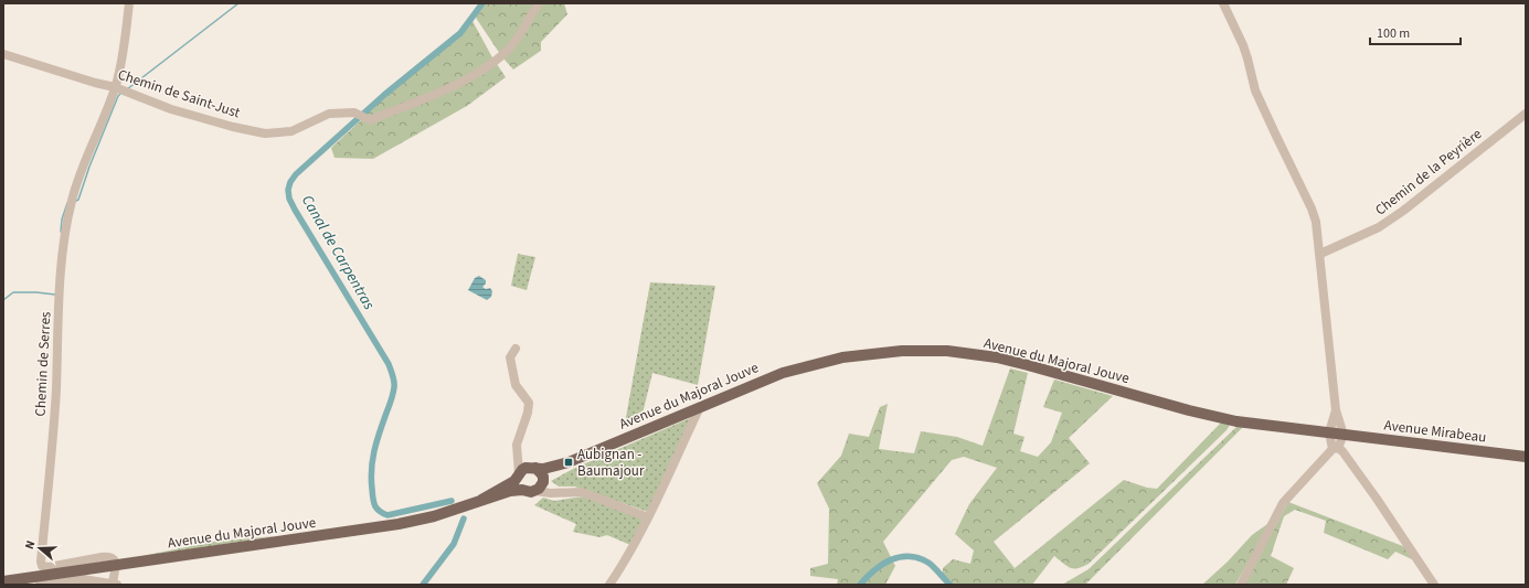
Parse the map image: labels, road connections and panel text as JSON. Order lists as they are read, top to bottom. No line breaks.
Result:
{"streets":{"main road":["Avenue du Majoral Jouve","Avenue Mirabeau"],"street":["Chemin de Saint-Just","Chemin de la Peyrière","Chemin de Serres"]},"crossings":[["Chemin de Saint-Just","Chemin de Serres"],["Avenue du Majoral Jouve","Chemin de Serres"],["Avenue du Majoral Jouve","Avenue Mirabeau"]],"water":["Canal de Carpentras"],"places":{"transit":["Aubignan - Baumajour"]},"scale_bar":"100 m","north":"left"}
